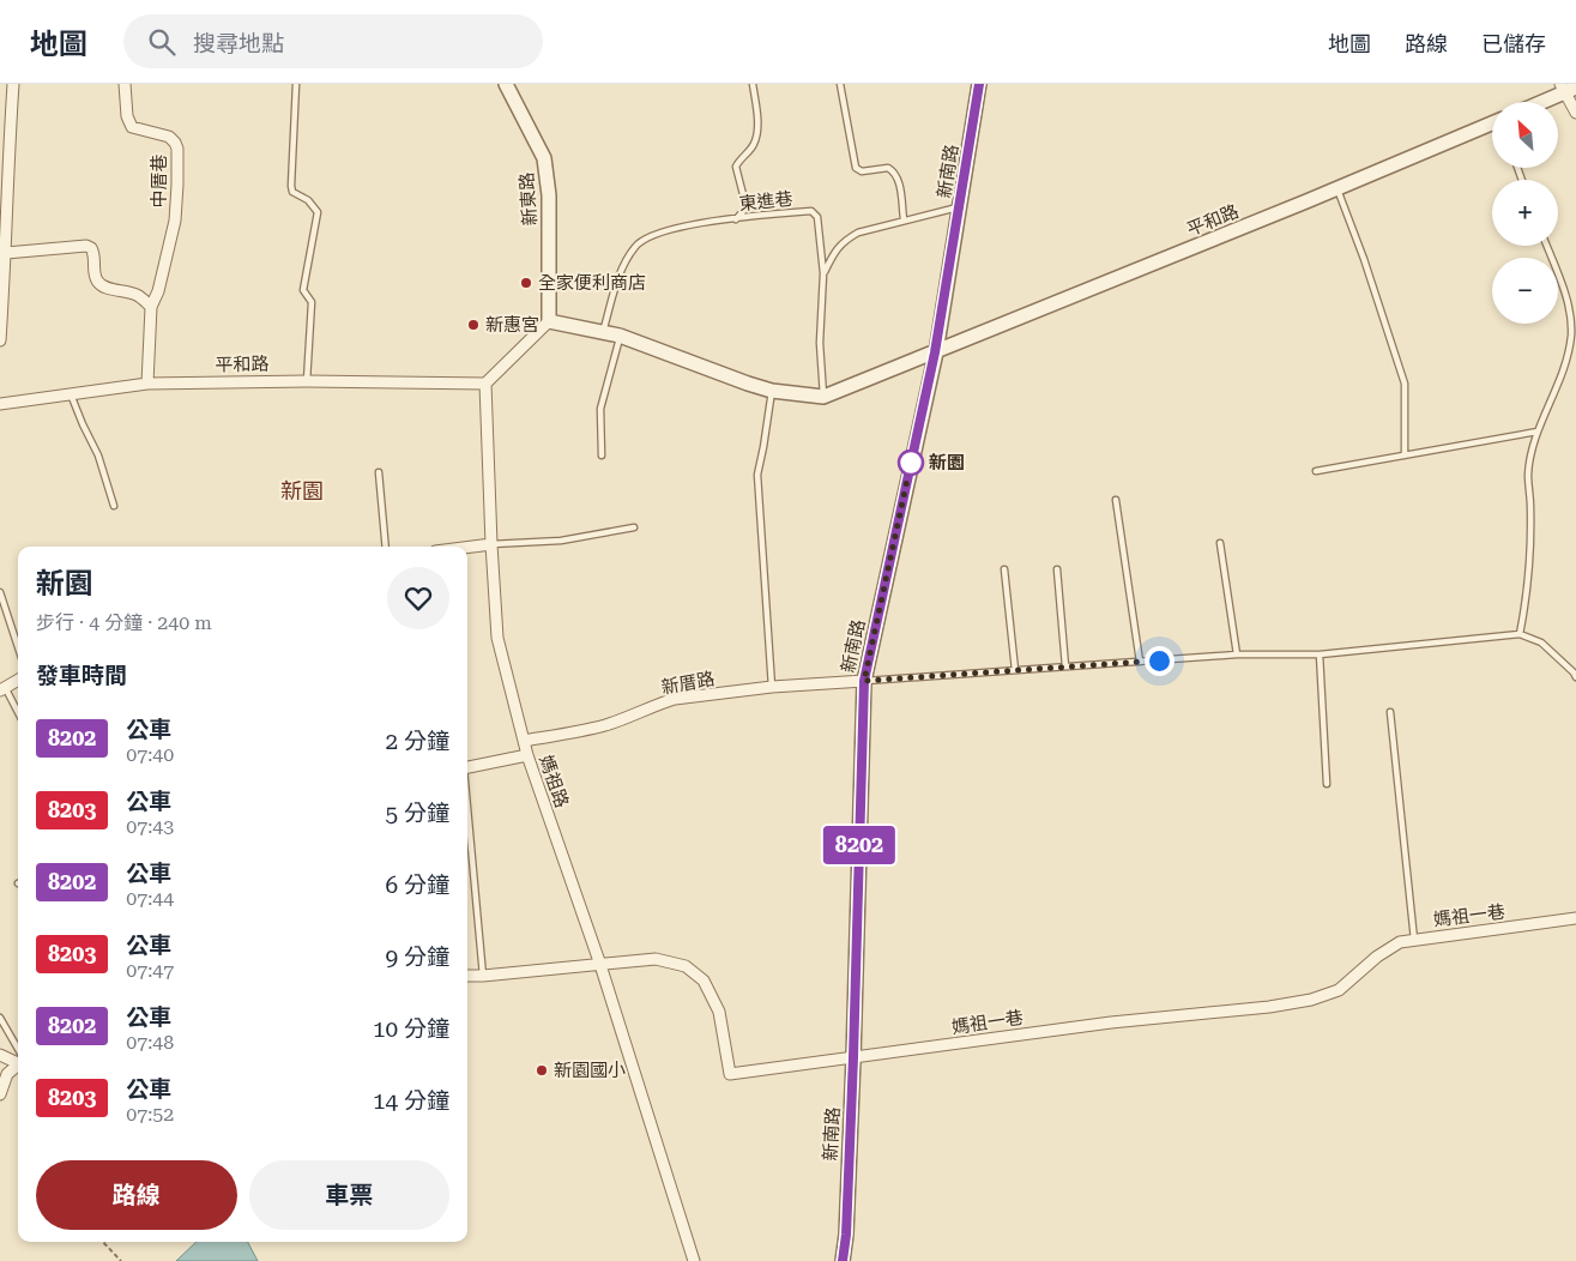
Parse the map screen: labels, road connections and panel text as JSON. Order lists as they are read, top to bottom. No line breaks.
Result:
{"streets":{"street":["新南路","中厝巷","新東路","平和路","新厝路","媽祖路","媽祖一巷"],"lane":["東進巷"]},"crossings":[["新南路","平和路"],["新南路","新厝路"],["新南路","媽祖一巷"],["中厝巷","平和路"],["東進巷","平和路"],["平和路","媽祖路"],["新厝路","媽祖路"],["媽祖路","媽祖一巷"]],"districts":["新園"],"places":["全家便利商店","新惠宮","新園","新園國小"],"lines":["bus line 8202"],"north":"top left","page":{"header":"地圖","search":"搜尋地點","nav":["地圖","路線","已儲存"],"on_map":"8202","map_buttons":["+","−"],"heading":[["新園","步行 · 4 分鐘 · 240 m"],"發車時間"],"list":[{"mark":"8202","name":"公車","note":"07:40","value":"2 分鐘"},{"mark":"8203","name":"公車","note":"07:43","value":"5 分鐘"},{"mark":"8202","name":"公車","note":"07:44","value":"6 分鐘"},{"mark":"8203","name":"公車","note":"07:47","value":"9 分鐘"},{"mark":"8202","name":"公車","note":"07:48","value":"10 分鐘"},{"mark":"8203","name":"公車","note":"07:52","value":"14 分鐘"}],"buttons":["路線","車票"]}}
